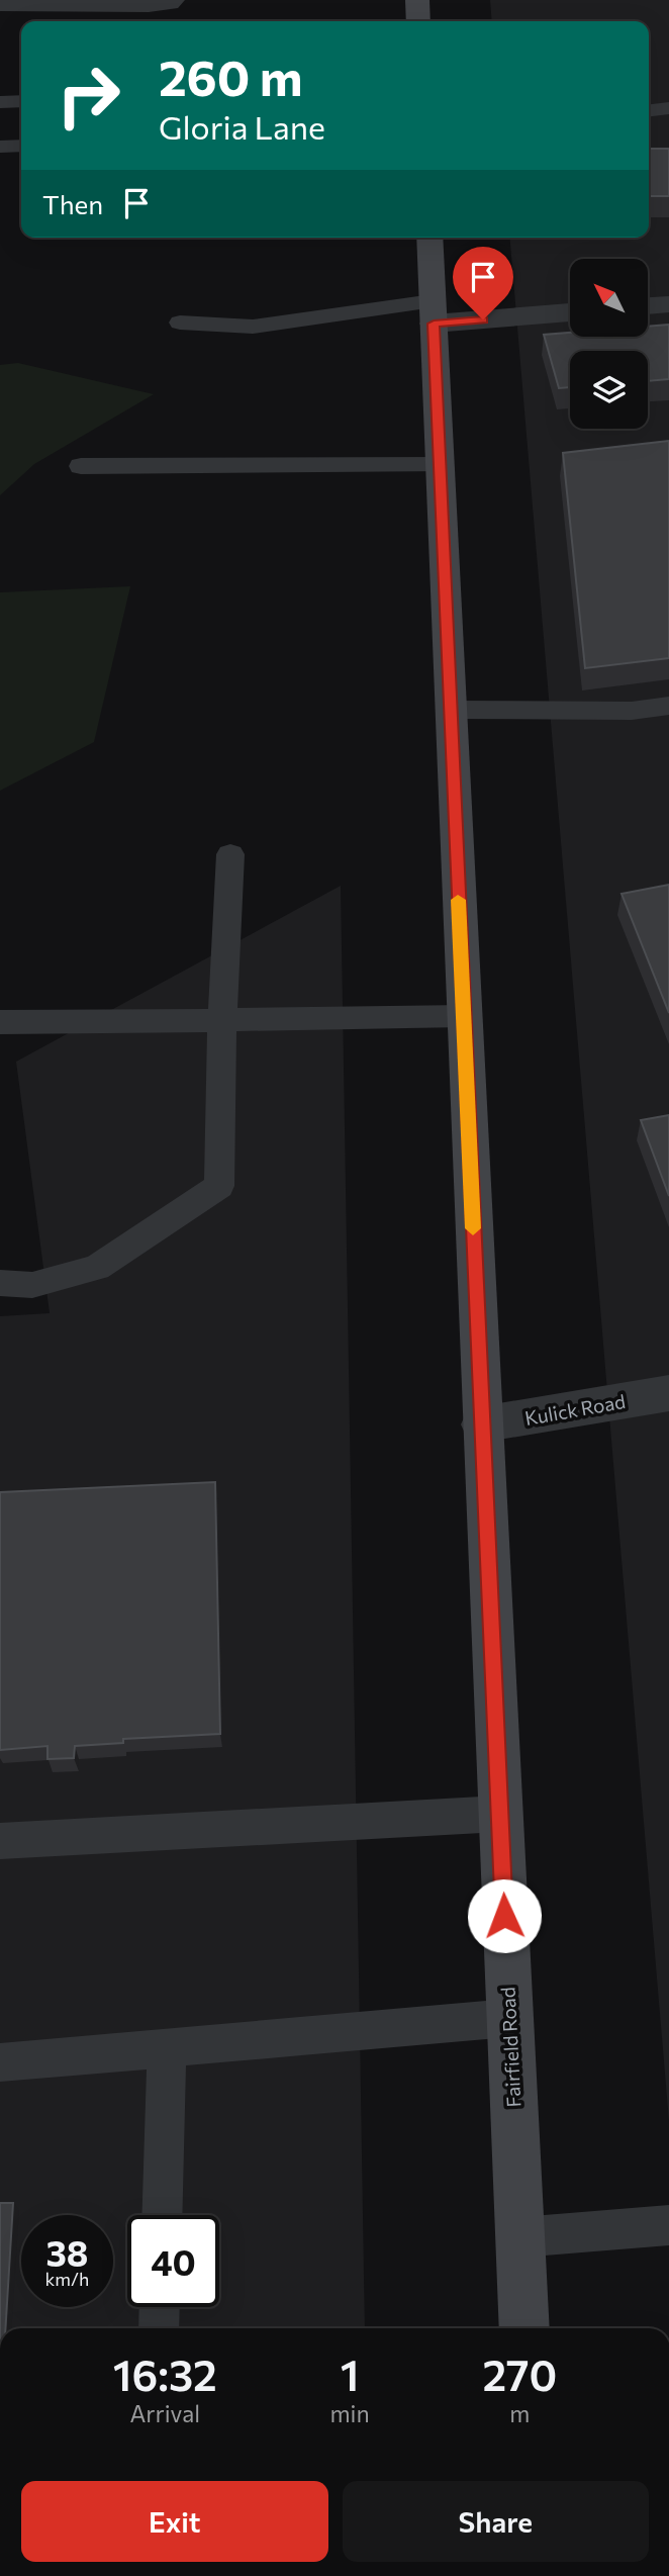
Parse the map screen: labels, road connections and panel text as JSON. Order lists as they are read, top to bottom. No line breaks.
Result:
{"streets":{"street":["Kulick Road","Fairfield Road"]},"crossings":[["Kulick Road","Fairfield Road"]],"north":"top left","page":{"turn":["260 m","Gloria Lane"],"then":"Then","speed":"38 km/h","limit":"40","eta":["16:32","Arrival","1","min","270","m"],"buttons":["Exit","Share"]}}
